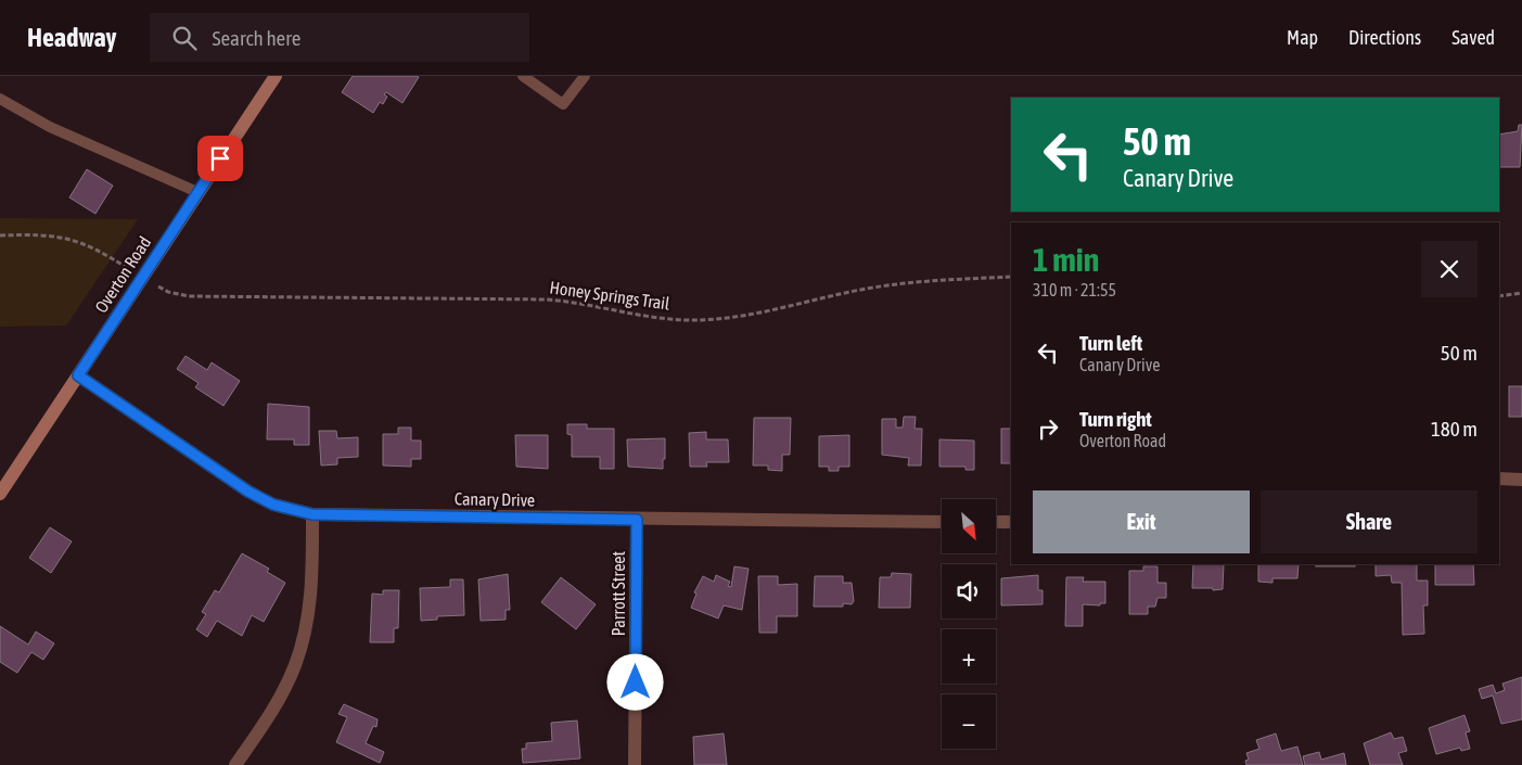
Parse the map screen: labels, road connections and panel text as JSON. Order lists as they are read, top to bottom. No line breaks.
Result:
{"streets":{"street":["Overton Road","Canary Drive","Parrott Street"],"path":["Honey Springs Trail"]},"crossings":[["Overton Road","Canary Drive"],["Canary Drive","Parrott Street"]],"north":"bottom right","page":{"header":"Headway","search":"Search here","nav":["Map","Directions","Saved"],"turn":["50 m","Canary Drive"],"heading":["1 min","310 m · 21:55"],"list":[{"name":"Turn left","note":"Canary Drive","value":"50 m"},{"name":"Turn right","note":"Overton Road","value":"180 m"}],"buttons":["Exit","Share"],"map_buttons":["+","−"]}}
